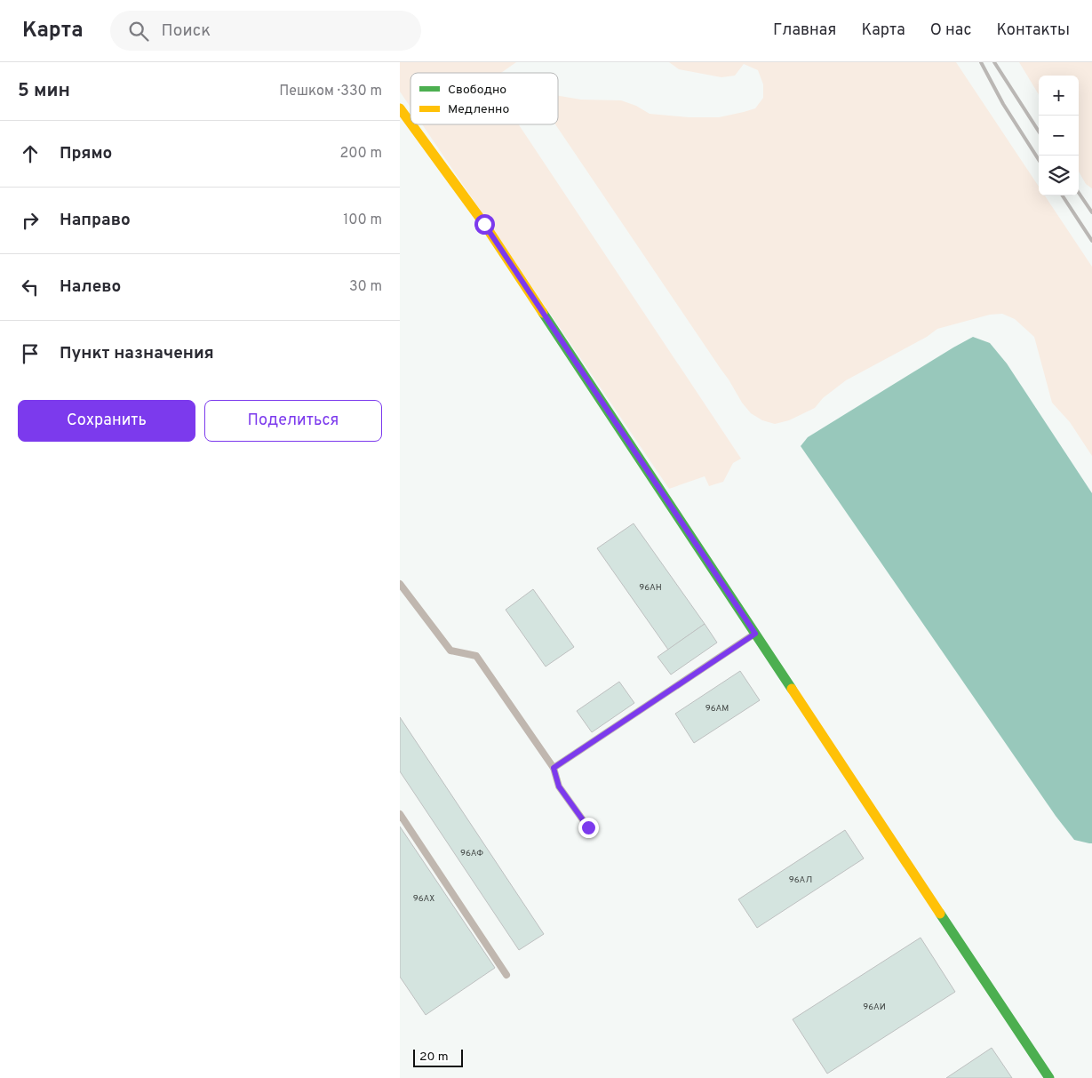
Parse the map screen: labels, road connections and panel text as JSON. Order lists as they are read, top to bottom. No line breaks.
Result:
{"house_numbers":["96АН","96АМ","96АФ","96АЛ","96АХ","96АИ"],"legend":["Свободно","Медленно"],"scale_bar":"20 m","page":{"header":"Карта","search":"Поиск","nav":["Главная","Карта","О нас","Контакты"],"heading":["5 мин","Пешком · 330 m"],"map_buttons":["+","−"],"list":[["Прямо","200 m"],["Направо","100 m"],["Налево","30 m"],"Пункт назначения"],"buttons":["Сохранить","Поделиться"],"scale":"20 m"}}
